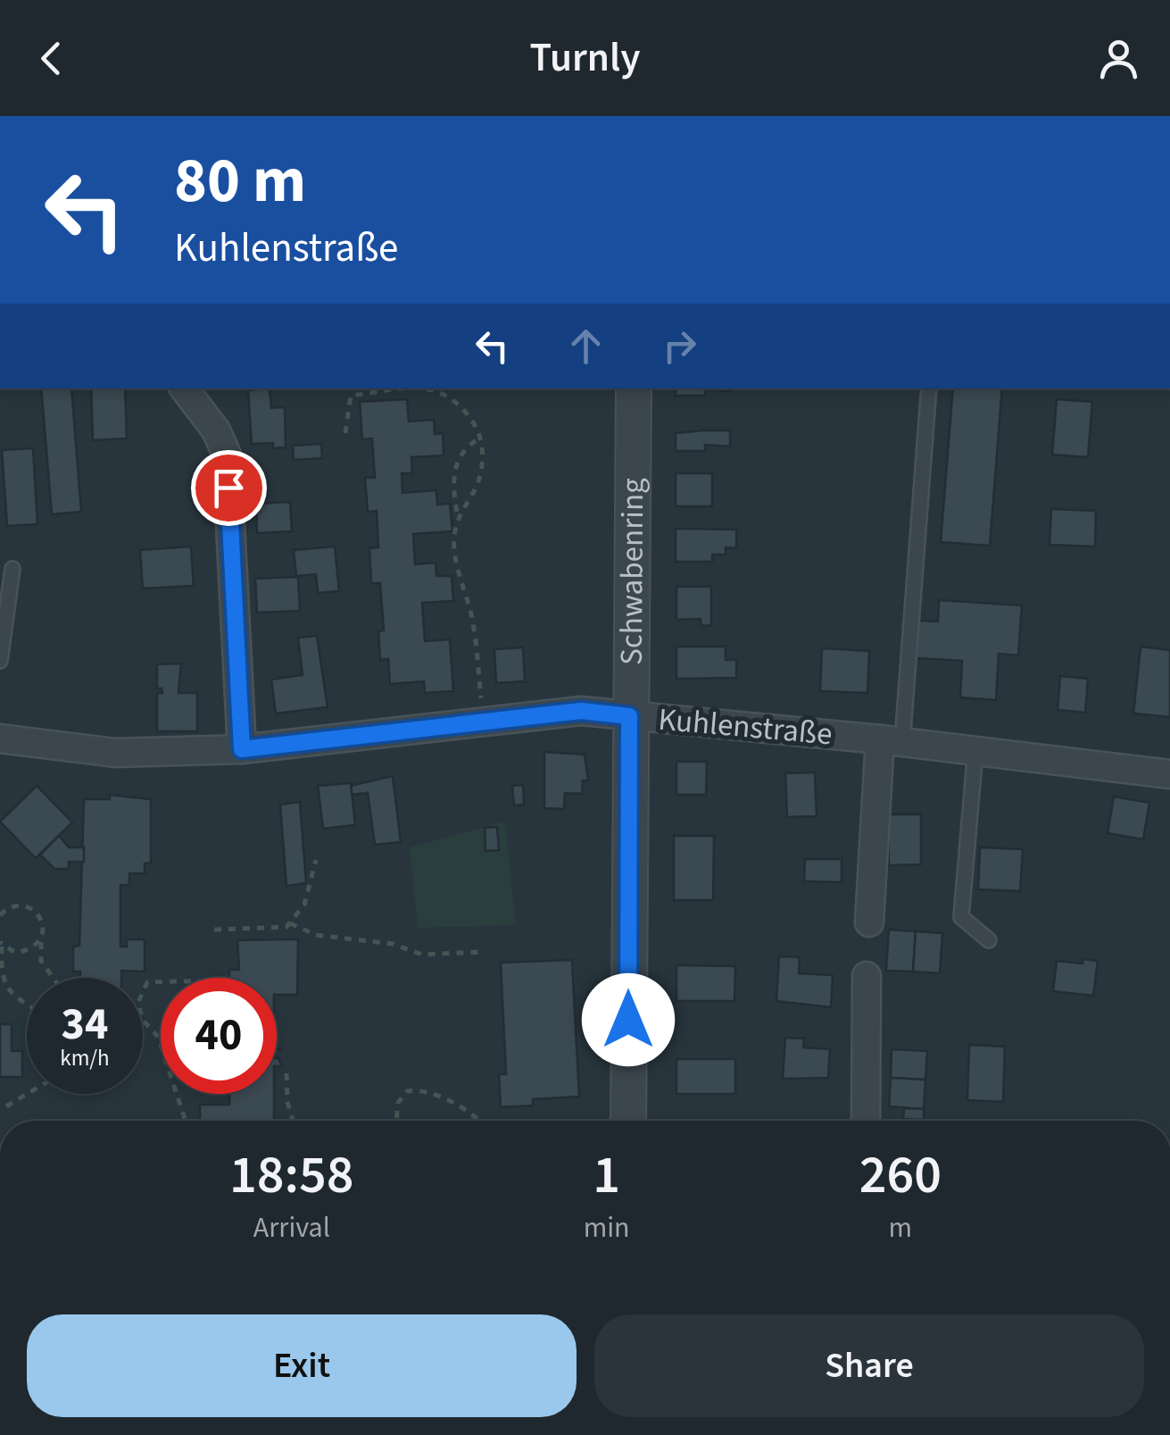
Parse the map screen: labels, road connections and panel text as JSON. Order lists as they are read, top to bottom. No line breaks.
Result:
{"streets":{"street":["Schwabenring","Kuhlenstraße"]},"crossings":[["Schwabenring","Kuhlenstraße"]],"page":{"header":"Turnly","turn":["80 m","Kuhlenstraße"],"speed":"34 km/h","limit":"40","eta":["18:58","Arrival","1","min","260","m"],"buttons":["Exit","Share"]}}
